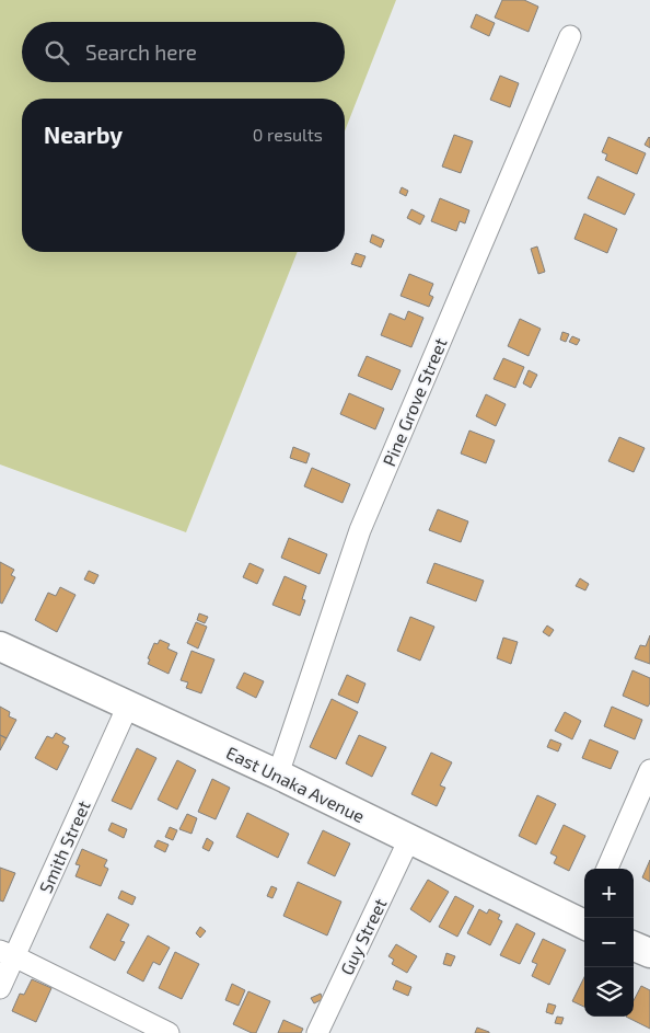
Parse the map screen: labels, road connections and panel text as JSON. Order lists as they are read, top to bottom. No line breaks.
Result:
{"streets":{"main road":["East Unaka Avenue"],"street":["Pine Grove Street","Smith Street","Guy Street"]},"crossings":[["Pine Grove Street","East Unaka Avenue"],["East Unaka Avenue","Smith Street"],["East Unaka Avenue","Guy Street"]],"page":{"search":"Search here","heading":["Nearby","0 results"],"map_buttons":["+","−"]}}
